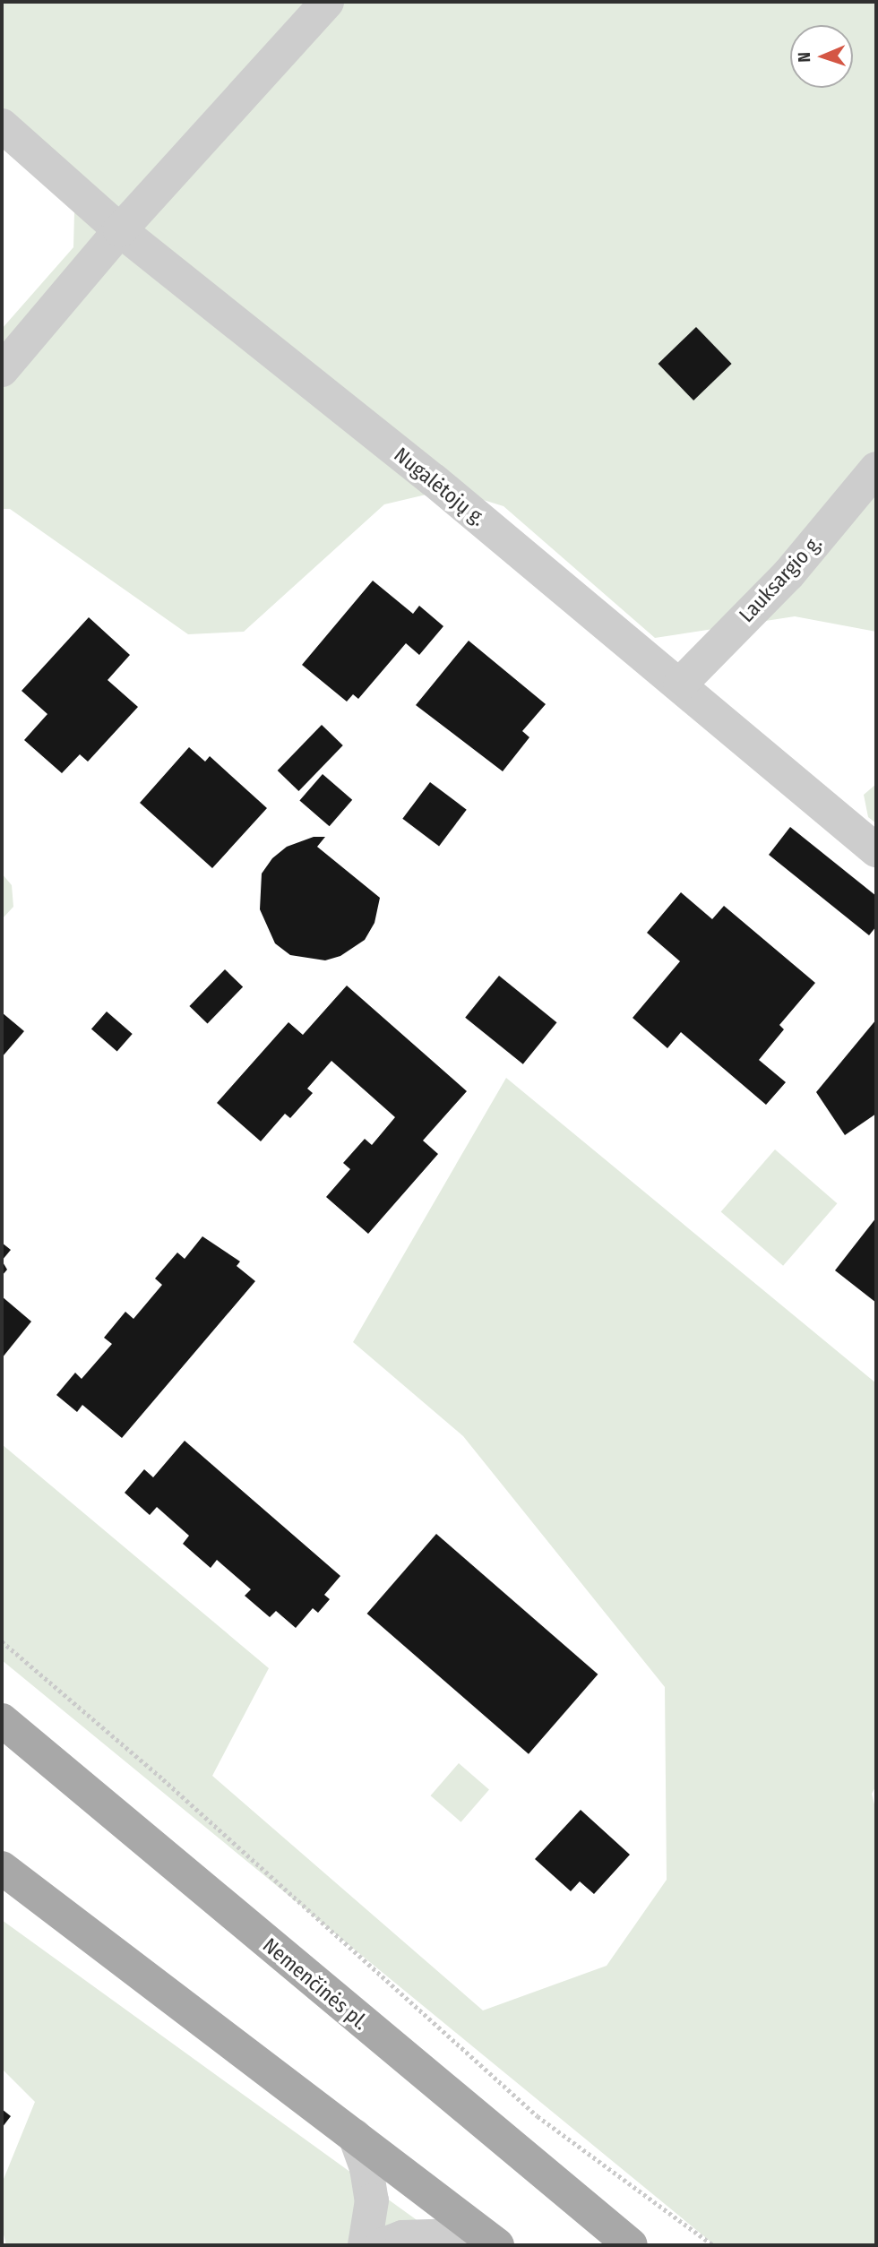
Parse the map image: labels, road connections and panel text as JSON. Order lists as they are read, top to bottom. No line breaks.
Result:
{"streets":{"main road":["Nemenčinės pl."],"street":["Nugalėtojų g.","Lauksargio g."]},"crossings":[["Nugalėtojų g.","Lauksargio g."]],"north":"left"}
